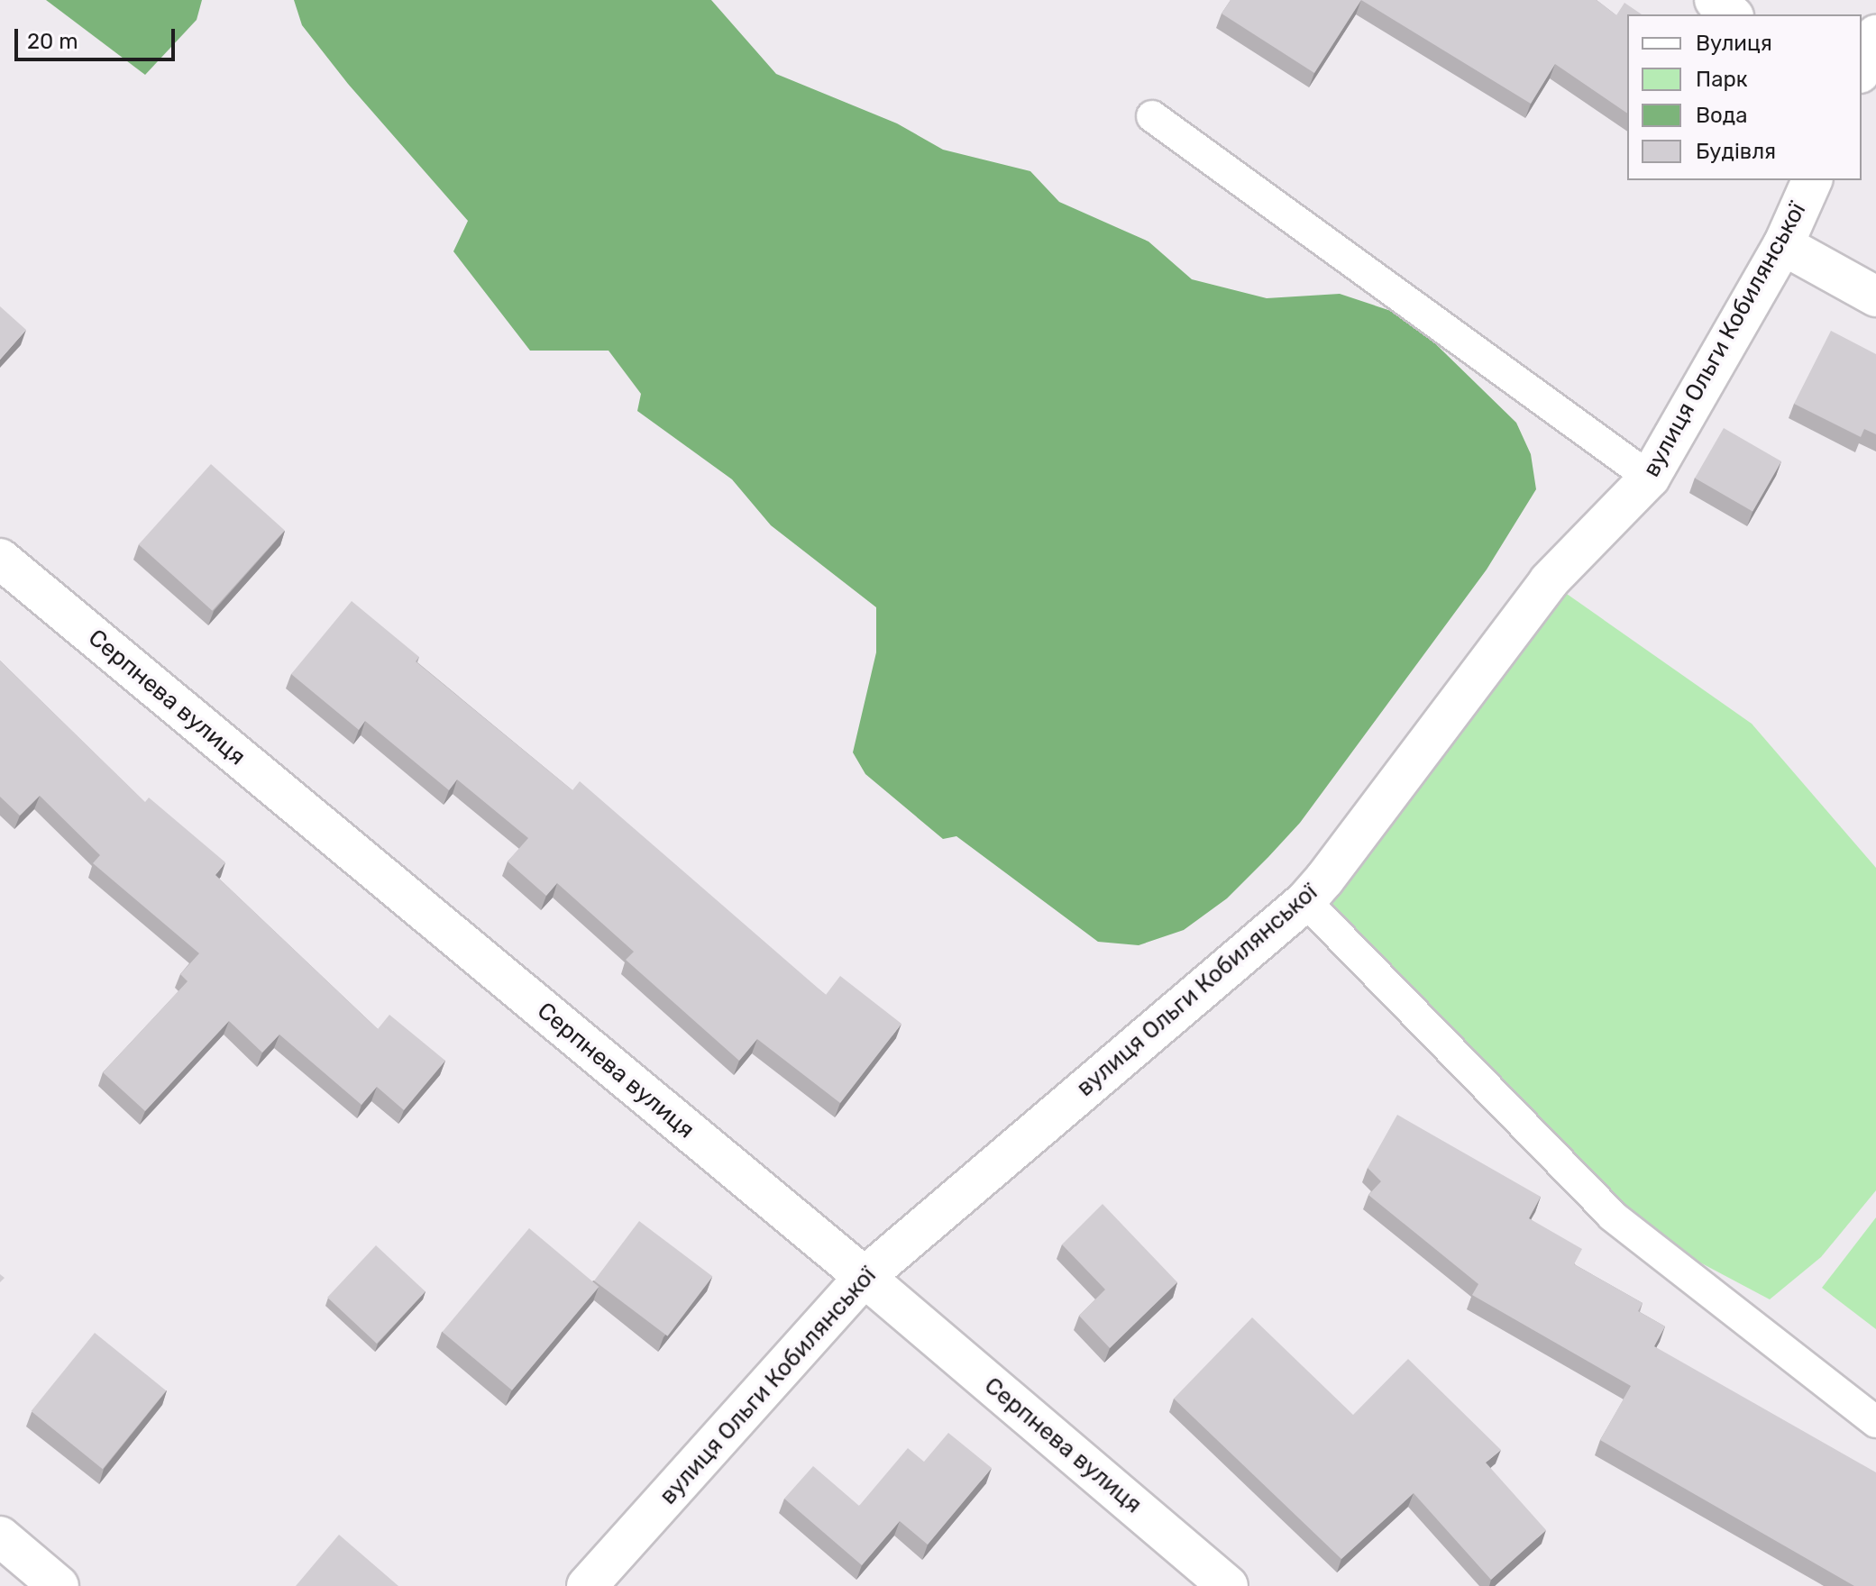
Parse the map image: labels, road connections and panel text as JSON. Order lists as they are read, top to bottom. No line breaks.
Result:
{"streets":{"street":["вулиця Ольги Кобилянської","Серпнева вулиця"]},"crossings":[["вулиця Ольги Кобилянської","Серпнева вулиця"]],"legend":["Вулиця","Парк","Вода","Будівля"],"scale_bar":"20 m"}
